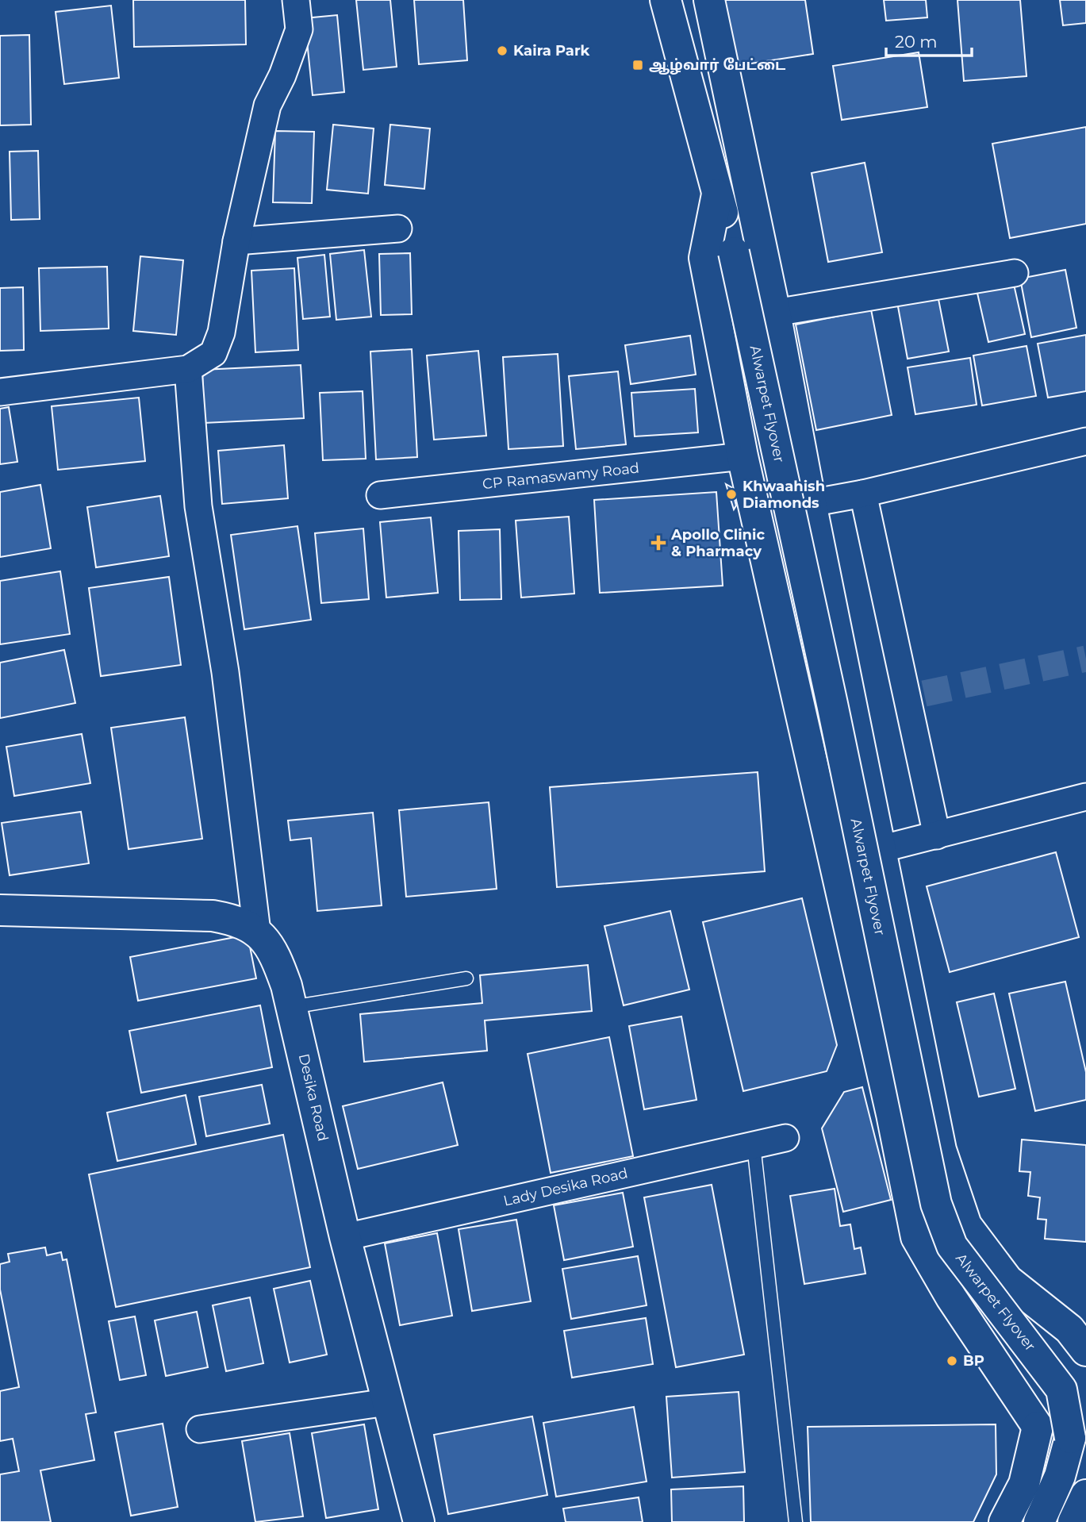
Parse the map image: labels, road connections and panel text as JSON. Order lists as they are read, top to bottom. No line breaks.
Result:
{"streets":{"main road":["Alwarpet Flyover","Desika Road"],"street":["CP Ramaswamy Road","Lady Desika Road"]},"crossings":[["Desika Road","Lady Desika Road"]],"places":{"other":["Kaira Park","Khwaahish Diamonds","BP"],"transit":["ஆழ்வார் பேட்டை"],"health":["Apollo Clinic & Pharmacy"]},"scale_bar":"20 m"}
